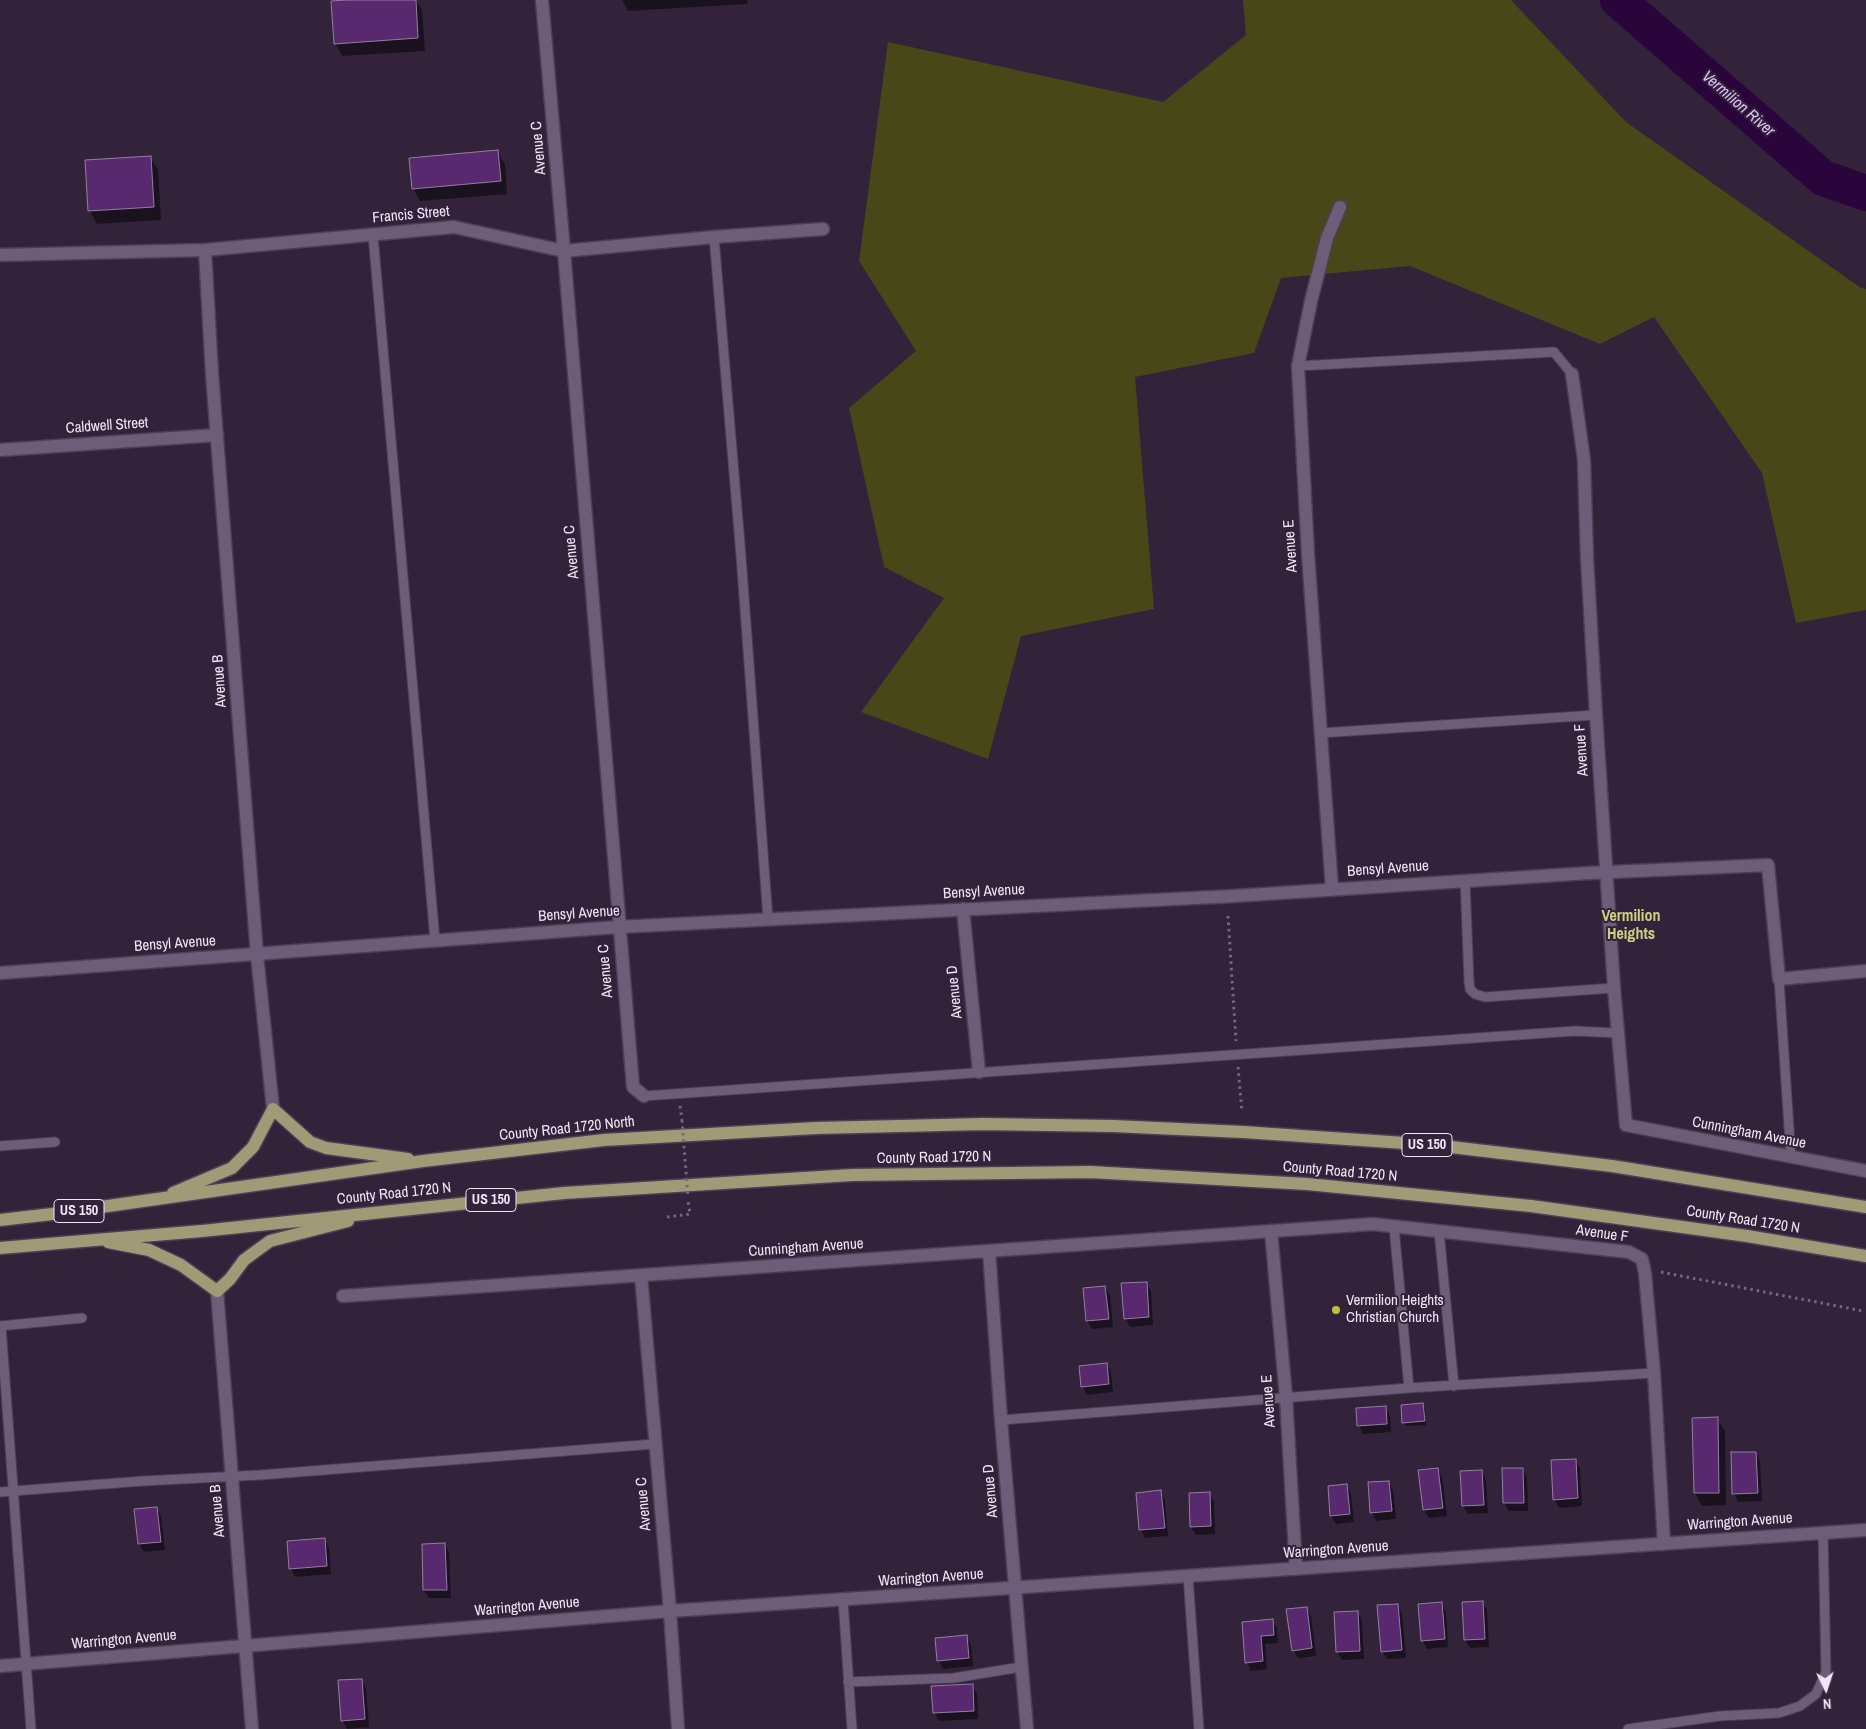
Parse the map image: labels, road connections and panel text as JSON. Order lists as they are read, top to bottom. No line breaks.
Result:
{"streets":{"main road":["County Road 1720 North","US 150","County Road 1720 N"],"street":["Avenue C","Francis Street","Caldwell Street","Avenue E","Avenue B","Avenue F","Bensyl Avenue","Avenue D","Cunningham Avenue","Warrington Avenue"]},"crossings":[["Avenue C","Francis Street"],["Avenue C","Bensyl Avenue"],["Avenue C","Cunningham Avenue"],["Avenue C","Warrington Avenue"],["Francis Street","Avenue B"],["Caldwell Street","Avenue B"],["Avenue E","Avenue F"],["Avenue E","Bensyl Avenue"],["Avenue E","Cunningham Avenue"],["Avenue E","Warrington Avenue"],["Avenue B","Bensyl Avenue"],["Avenue B","Warrington Avenue"],["Avenue F","Bensyl Avenue"],["Avenue F","Cunningham Avenue"],["Avenue F","Warrington Avenue"],["Bensyl Avenue","Avenue D"],["Avenue D","Cunningham Avenue"],["Avenue D","Warrington Avenue"],["County Road 1720 North","US 150"]],"districts":["Vermilion Heights"],"water":["Vermilion River"],"places":["Vermilion Heights Christian Church"],"north":"bottom"}
